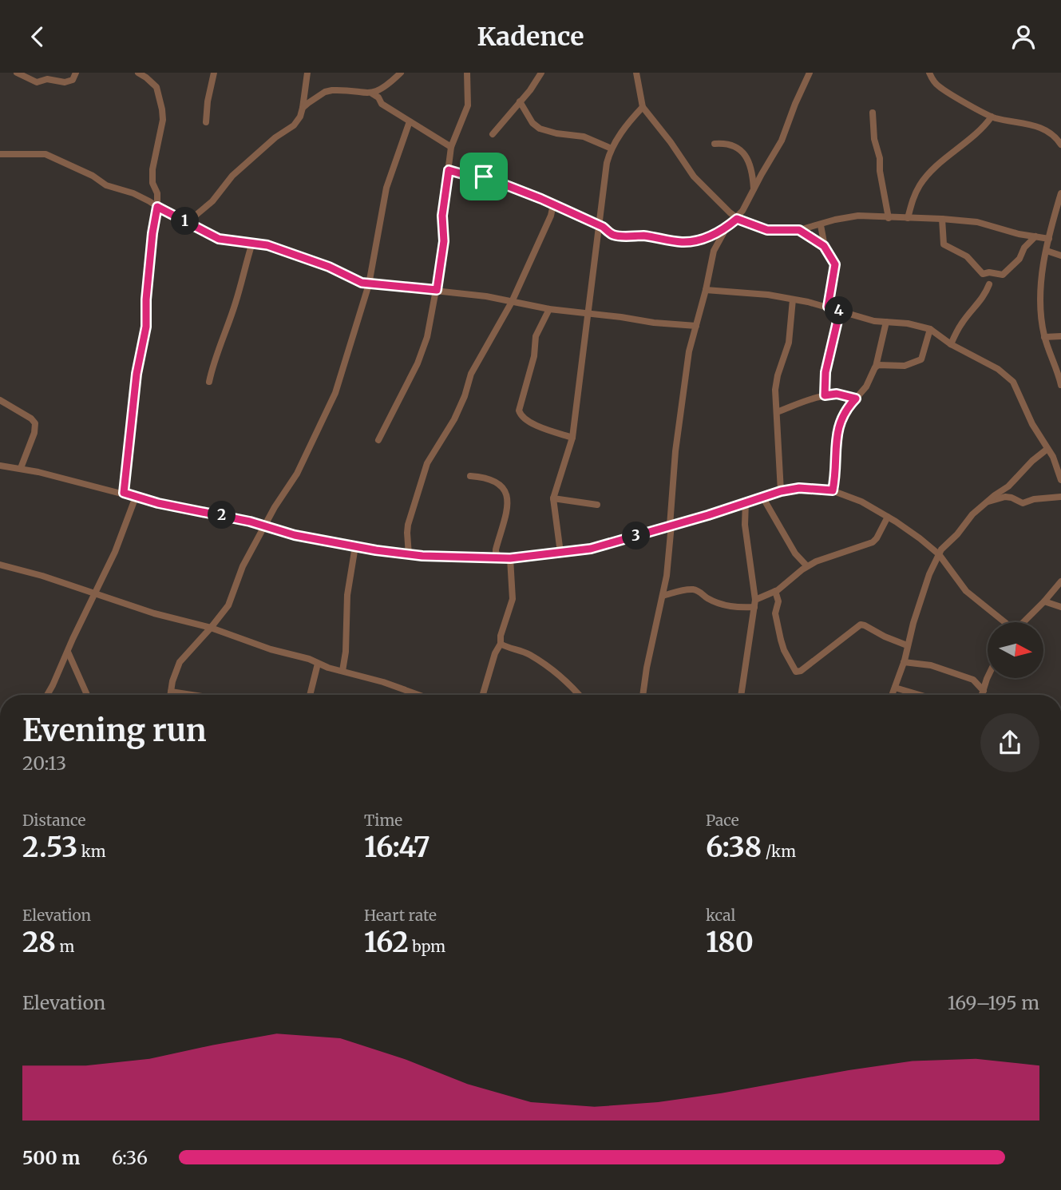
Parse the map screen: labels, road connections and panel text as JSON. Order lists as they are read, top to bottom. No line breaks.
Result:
{"north":"right","page":{"header":"Kadence","pins":["1","4","2","3"],"heading":["Evening run","20:13"],"stats":[["Distance","2.53 km"],["Time","16:47"],["Pace","6:38 /km"],["Elevation","28 m"],["Heart rate","162 bpm"],["kcal","180"]],"chart":["Elevation","169–195 m"],"list":[{"name":"500 m","note":"6:36"}]}}
